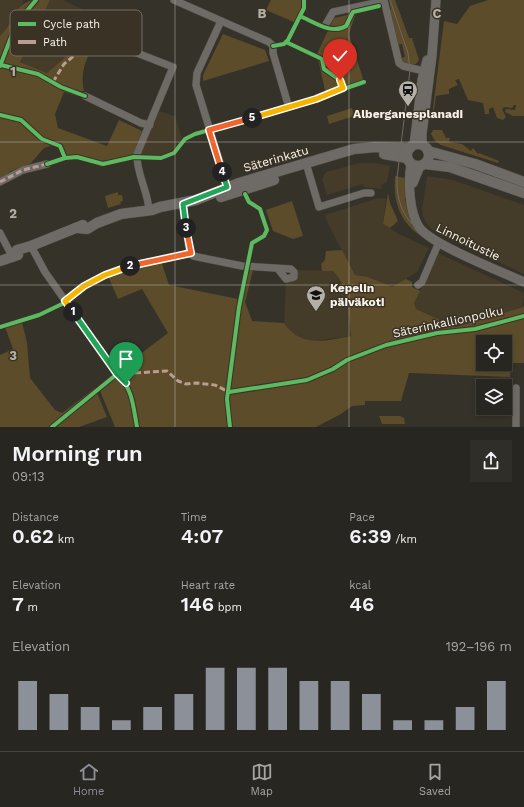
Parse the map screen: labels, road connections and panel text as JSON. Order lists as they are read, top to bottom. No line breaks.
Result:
{"streets":{"main road":["Säterinkatu"],"street":["Linnoitustie"],"cycle path":["Säterinkallionpolku"]},"crossings":[["Säterinkatu","Linnoitustie"]],"places":{"station":["Alberganesplanadi"],"school or university":["Kepelin päiväkoti"]},"legend":["Cycle path","Path"],"page":{"pins":["5","4","3","2","1"],"heading":["Morning run","09:13"],"stats":[["Distance","0.62 km"],["Time","4:07"],["Pace","6:39 /km"],["Elevation","7 m"],["Heart rate","146 bpm"],["kcal","46"]],"chart":["Elevation","192–196 m"],"tabs":["Home","Map","Saved"]},"grid":{"columns":["B","C"],"rows":["1","2","3"]}}
